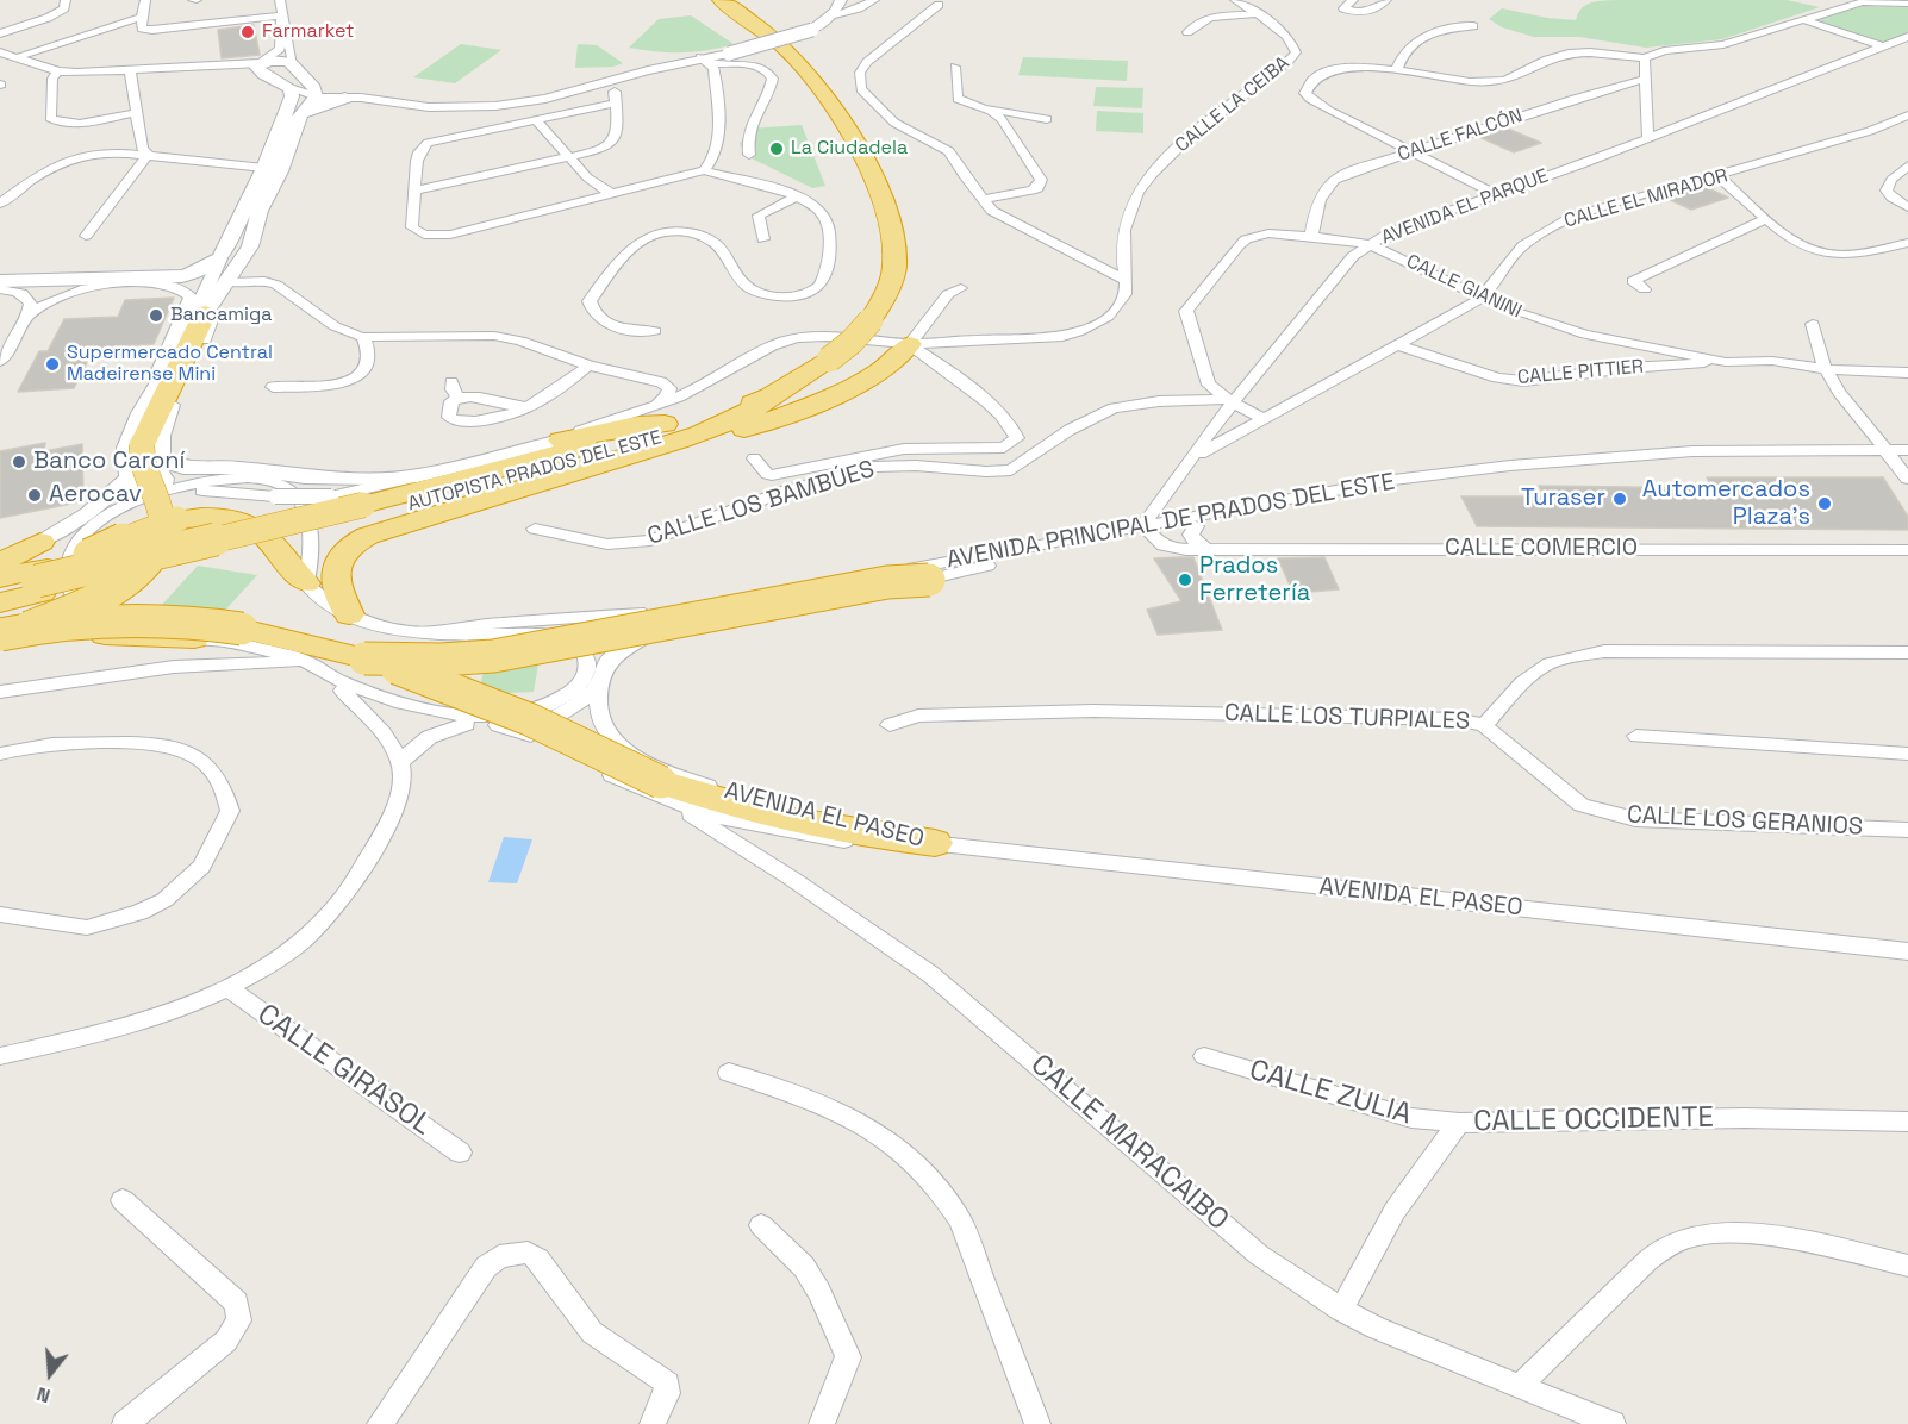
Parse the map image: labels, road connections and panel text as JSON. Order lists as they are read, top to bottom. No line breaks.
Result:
{"streets":{"highway":["AUTOPISTA PRADOS DEL ESTE"],"street":["CALLE LA CEIBA","CALLE FALCÓN","CALLE EL MIRADOR","AVENIDA EL PARQUE","CALLE GIANINI","CALLE PITTIER","CALLE LOS BAMBÚES","AVENIDA PRINCIPAL DE PRADOS DEL ESTE","CALLE COMERCIO","CALLE LOS TURPIALES","AVENIDA EL PASEO","CALLE LOS GERANIOS","CALLE GIRASOL","CALLE ZULIA","CALLE OCCIDENTE","CALLE MARACAIBO"]},"crossings":[["CALLE LA CEIBA","CALLE FALCÓN"],["CALLE LA CEIBA","AVENIDA EL PARQUE"],["CALLE FALCÓN","CALLE GIANINI"],["CALLE EL MIRADOR","AVENIDA EL PARQUE"],["CALLE EL MIRADOR","CALLE GIANINI"],["CALLE EL MIRADOR","CALLE PITTIER"],["AVENIDA EL PARQUE","CALLE GIANINI"],["AVENIDA EL PARQUE","CALLE LOS BAMBÚES"],["AVENIDA EL PARQUE","AVENIDA PRINCIPAL DE PRADOS DEL ESTE"],["AVENIDA EL PARQUE","CALLE COMERCIO"],["CALLE GIANINI","CALLE PITTIER"],["CALLE GIANINI","CALLE LOS BAMBÚES"],["AVENIDA PRINCIPAL DE PRADOS DEL ESTE","CALLE COMERCIO"],["AVENIDA PRINCIPAL DE PRADOS DEL ESTE","AVENIDA EL PASEO"],["CALLE LOS TURPIALES","CALLE LOS GERANIOS"],["CALLE ZULIA","CALLE OCCIDENTE"],["CALLE OCCIDENTE","CALLE MARACAIBO"]],"places":["Farmarket","La Ciudadela","Bancamiga","Supermercado Central Madeirense Mini","Banco Caroní","Aerocav","Turaser","Automercados Plaza's","Prados Ferretería"],"north":"bottom"}
